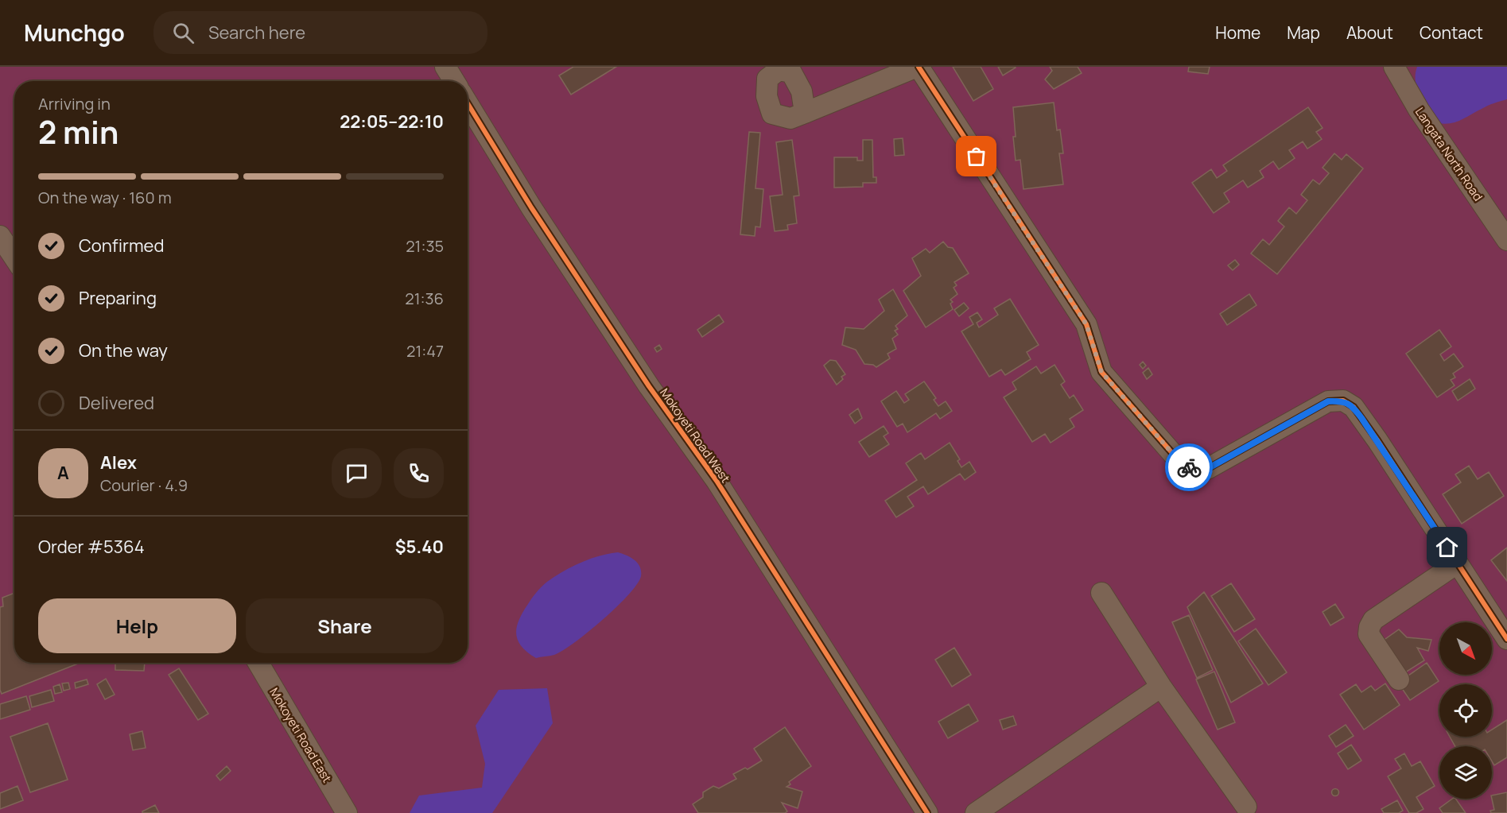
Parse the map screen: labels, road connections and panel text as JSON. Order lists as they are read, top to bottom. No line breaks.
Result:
{"streets":{"street":["Langata North Road","Mokoyeti Road West","Mokoyeti Road East"]},"north":"bottom right","page":{"header":"Munchgo","search":"Search here","nav":["Home","Map","About","Contact"],"heading":["2 min","Arriving in","22:05–22:10"],"panel":["Alex","Courier · 4.9","Order #5364","$5.40"],"bar":"On the way · 160 m","list":[["Confirmed","21:35"],["Preparing","21:36"],["On the way","21:47"],"Delivered"],"round":"A","buttons":["Help","Share"]}}
